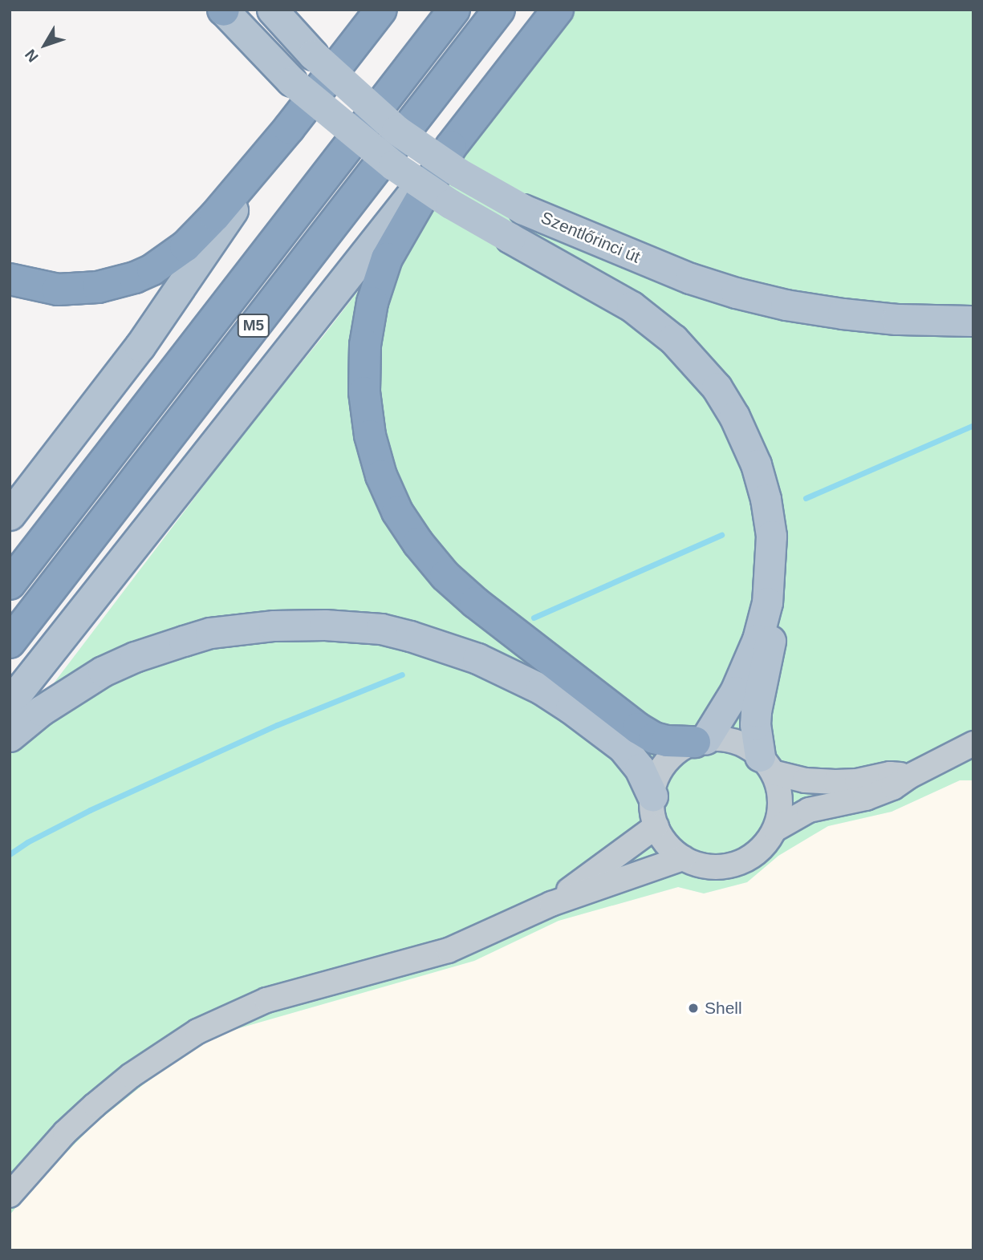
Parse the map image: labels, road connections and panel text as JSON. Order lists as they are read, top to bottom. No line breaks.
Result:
{"streets":{"highway":["M5"],"main road":["Szentlőrinci út"]},"places":["Shell"],"north":"bottom left"}
